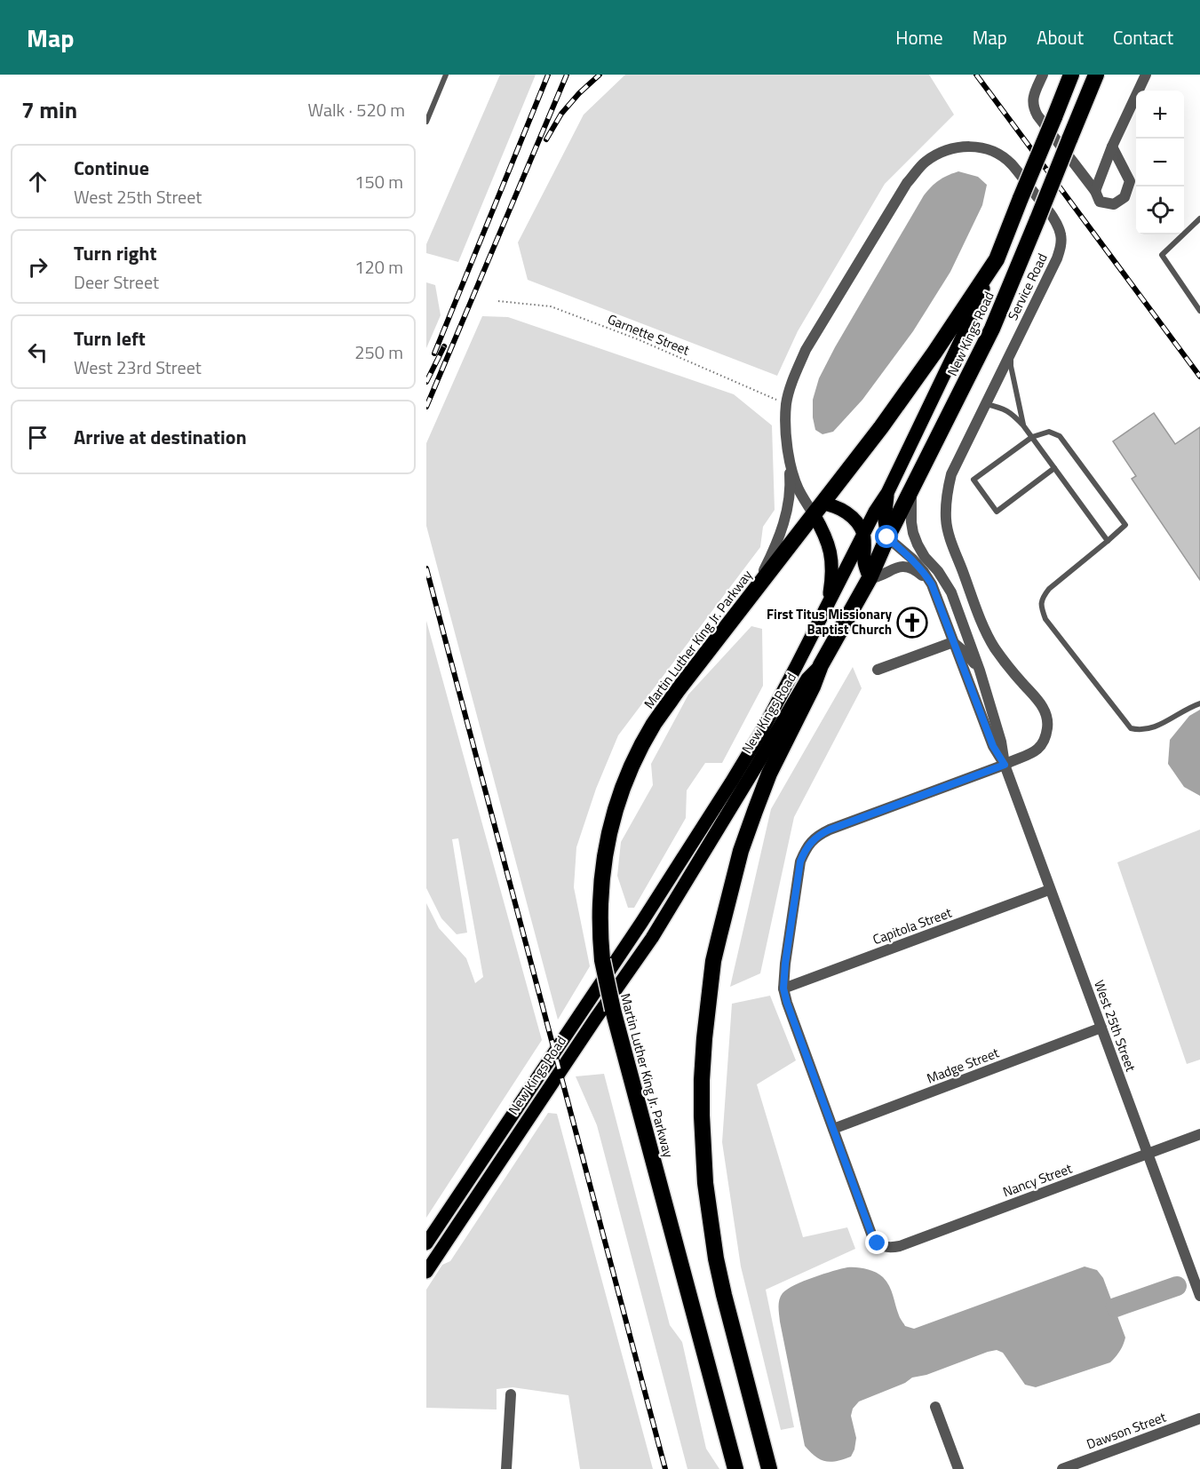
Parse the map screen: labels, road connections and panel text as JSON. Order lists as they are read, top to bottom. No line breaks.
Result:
{"streets":{"highway":["New Kings Road","Martin Luther King Jr. Parkway"],"street":["Service Road","Capitola Street","West 25th Street","Madge Street","Nancy Street","Dawson Street"],"path":["Garnette Street"]},"crossings":[["Service Road","Garnette Street"],["Service Road","Martin Luther King Jr. Parkway"],["Service Road","Capitola Street"],["Service Road","West 25th Street"],["New Kings Road","Martin Luther King Jr. Parkway"],["New Kings Road","West 25th Street"],["Capitola Street","West 25th Street"],["West 25th Street","Madge Street"],["West 25th Street","Nancy Street"],["Madge Street","Nancy Street"]],"places":{"church":["First Titus Missionary Baptist Church"]},"page":{"header":"Map","nav":["Home","Map","About","Contact"],"heading":["7 min","Walk · 520 m"],"map_buttons":["+","−"],"list":[["Continue","West 25th Street","150 m"],["Turn right","Deer Street","120 m"],["Turn left","West 23rd Street","250 m"],"Arrive at destination"]}}
